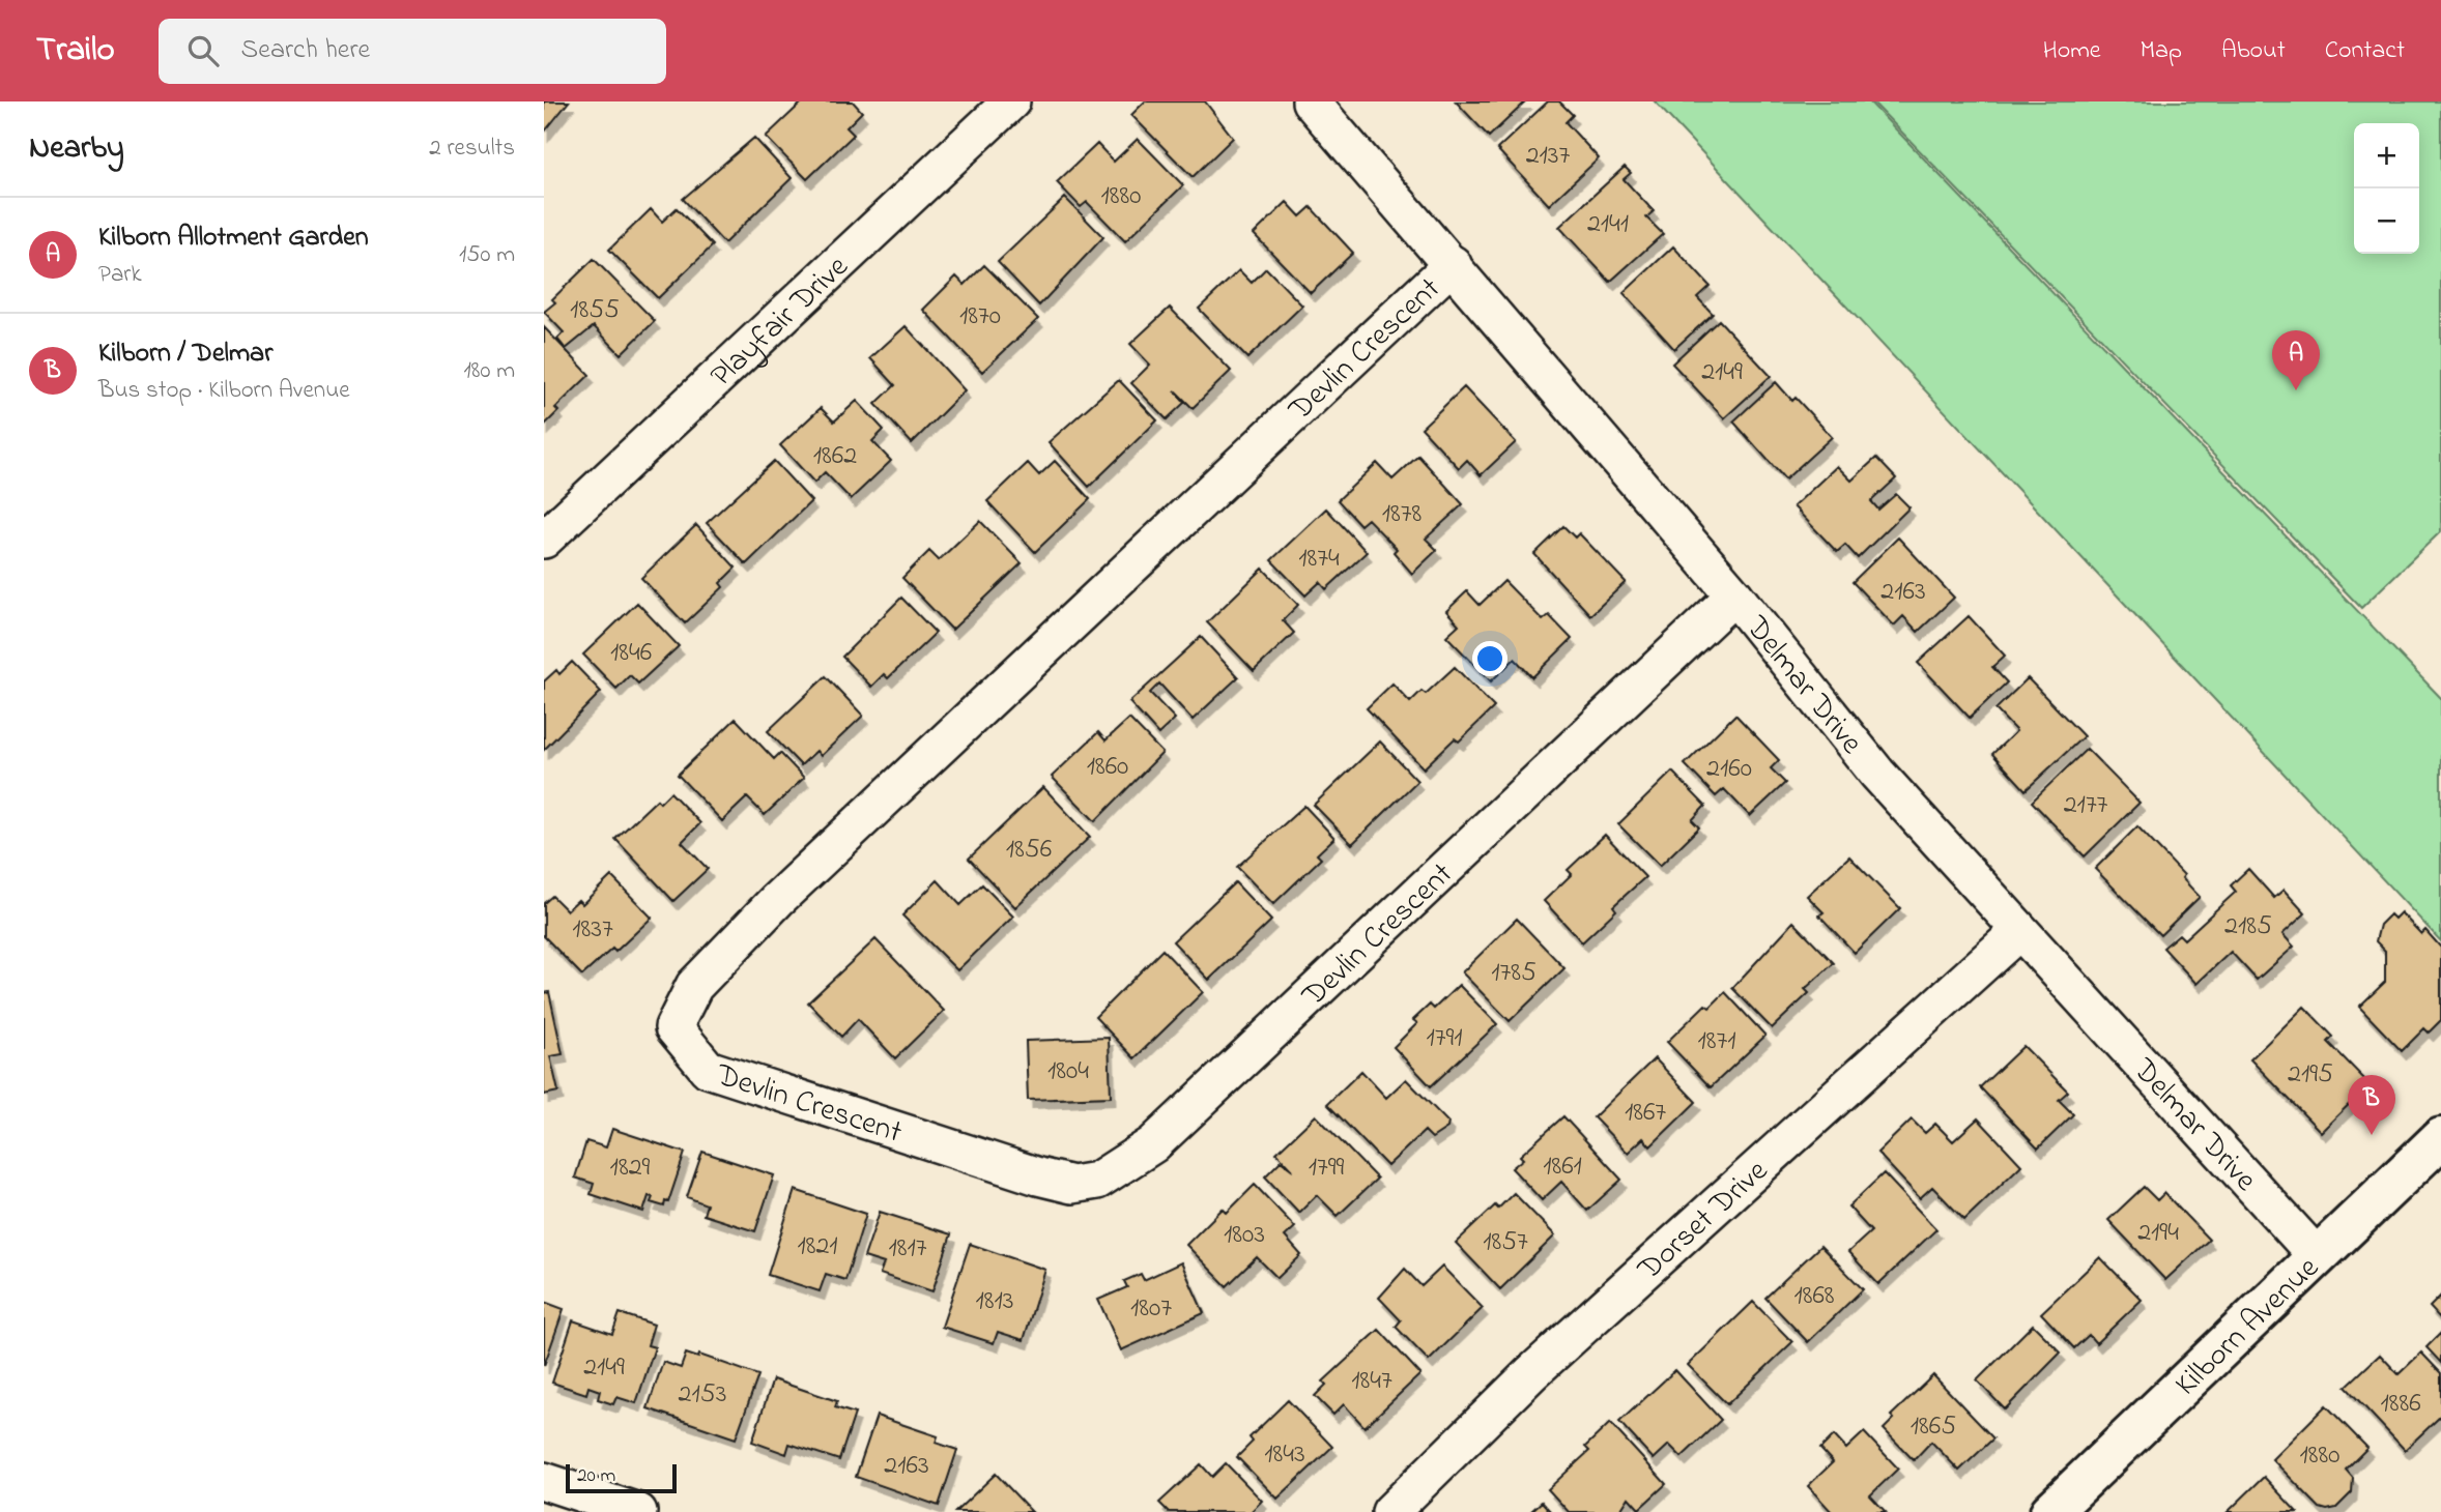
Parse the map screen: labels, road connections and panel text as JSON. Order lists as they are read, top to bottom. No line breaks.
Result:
{"streets":{"street":["Playfair Drive","Devlin Crescent","Delmar Drive","Dorset Drive","Kilborn Avenue"]},"crossings":[["Devlin Crescent","Delmar Drive"],["Delmar Drive","Dorset Drive"],["Delmar Drive","Kilborn Avenue"]],"house_numbers":["2137","1880","2141","1855","1870","2149","1862","1878","1874","2163","1846","1860","2160","2177","1856","2185","1837","1785","1791","1871","1804","2195","1867","1861","1829","1799","2194","1803","1857","1821","1817","1868","1813","1807","2149","1847","2153","1886","1865","1843","1880","2163"],"scale_bar":"20 m","page":{"header":"Trailo","search":"Search here","nav":["Home","Map","About","Contact"],"heading":["Nearby","2 results"],"map_buttons":["+","−"],"list":[{"mark":"A","name":"Kilborn Allotment Garden","note":"Park","value":"150 m"},{"mark":"B","name":"Kilborn / Delmar","note":"Bus stop · Kilborn Avenue","value":"180 m"}],"pins":["A","B"],"scale":"20 m"}}
